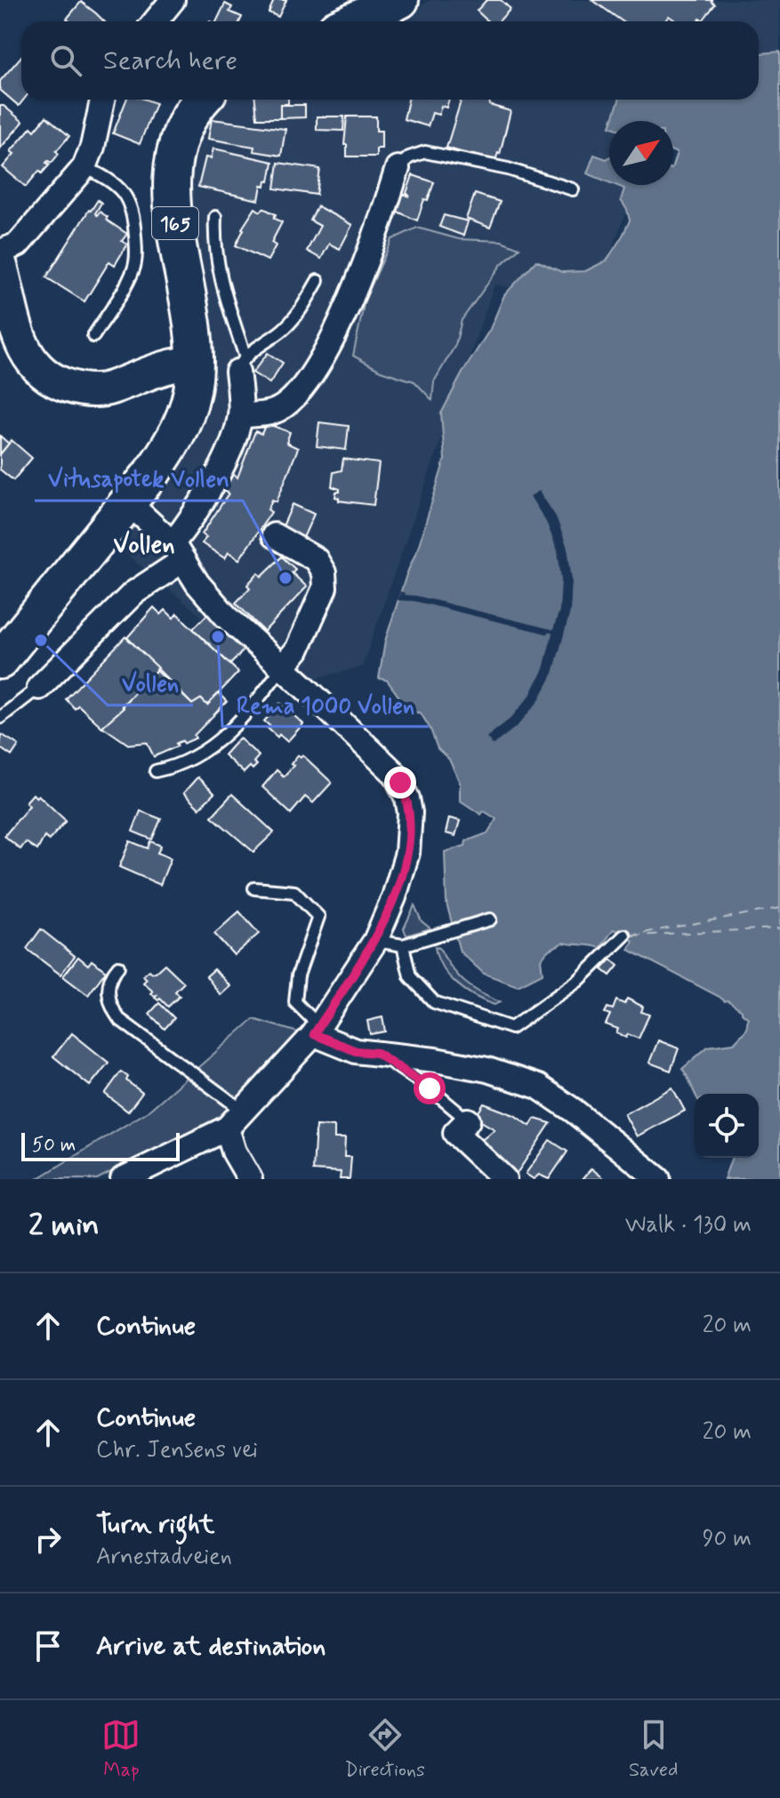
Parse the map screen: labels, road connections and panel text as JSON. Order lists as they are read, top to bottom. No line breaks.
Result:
{"streets":{"main road":["165"]},"districts":["Vollen"],"places":["Vitusapotek Vollen","Rema 1000 Vollen","Vollen"],"scale_bar":"50 m","north":"top right","page":{"search":"Search here","scale":"50 m","heading":["2 min","Walk · 130 m"],"list":[["Continue","20 m"],["Continue","Chr. Jensens vei","20 m"],["Turn right","Arnestadveien","90 m"],"Arrive at destination"],"nav":["Map","Directions","Saved"]}}
